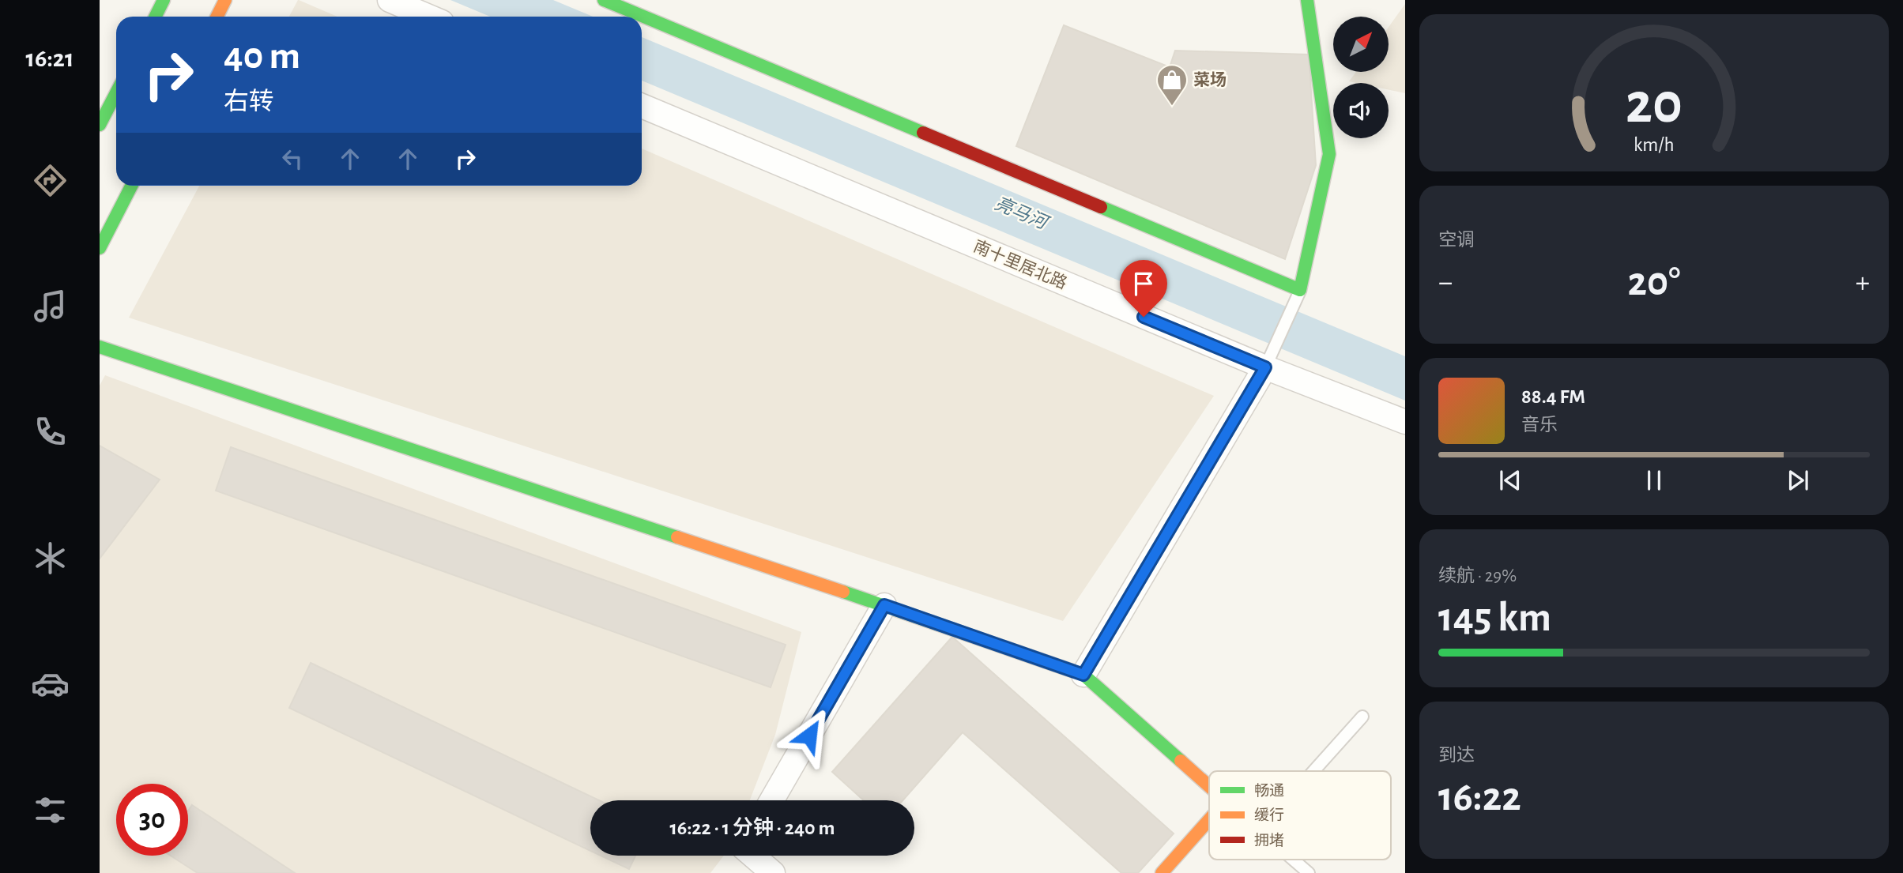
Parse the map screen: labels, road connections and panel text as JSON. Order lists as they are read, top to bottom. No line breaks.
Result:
{"streets":{"street":["南十里居北路"]},"water":["亮马河"],"places":{"shop":["菜场"]},"legend":["畅通","缓行","拥堵"],"north":"top right","page":{"tabs":"16:21","turn":["40 m","右转"],"tile":["空调",["续航 · 29%","145 km"],["到达","16:22"]],"heat":["−","20°","+"],"song":["88.4 FM","音乐"],"limit":"30","trip":"16:22 · 1 分钟 · 240 m","gauge":["20","km/h"]}}
